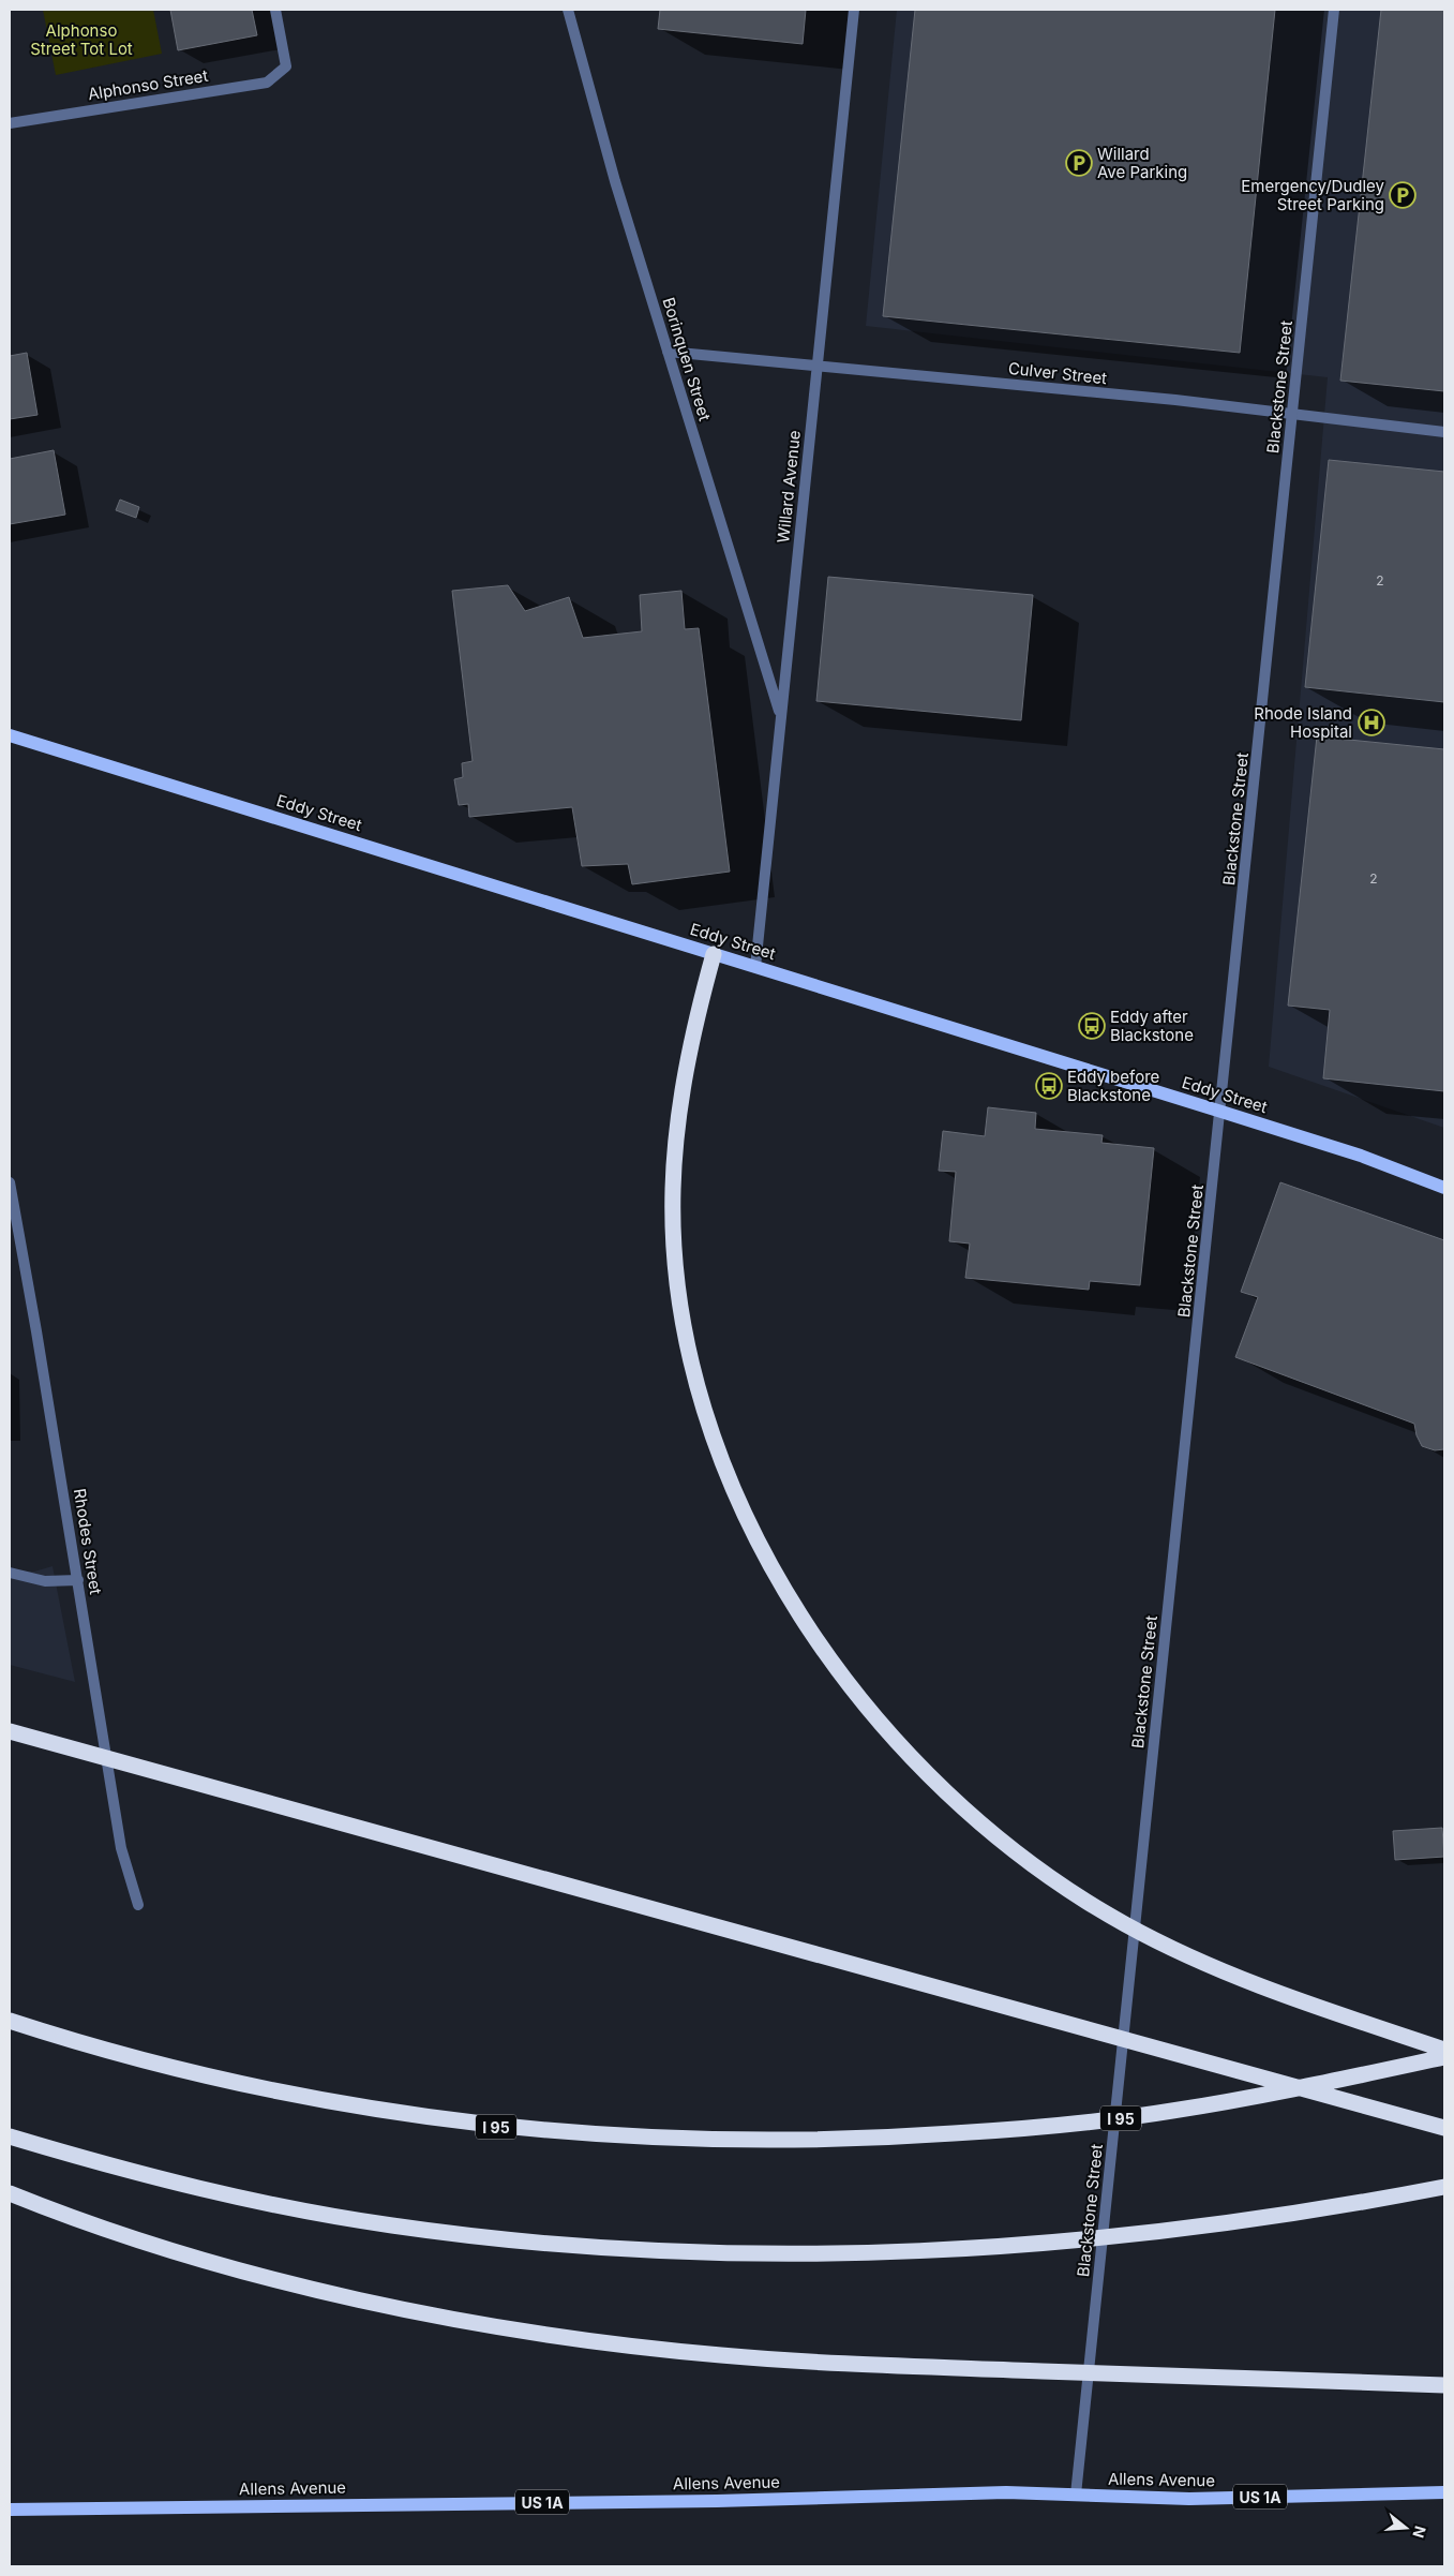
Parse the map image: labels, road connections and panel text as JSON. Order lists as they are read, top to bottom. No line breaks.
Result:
{"streets":{"highway":["I 95"],"main road":["Eddy Street","Allens Avenue","US 1A"],"street":["Alphonso Street","Borinquen Street","Culver Street","Blackstone Street","Willard Avenue","Rhodes Street"]},"crossings":[["Borinquen Street","Culver Street"],["Borinquen Street","Willard Avenue"],["Culver Street","Blackstone Street"],["Culver Street","Willard Avenue"],["Blackstone Street","Eddy Street"],["Blackstone Street","Allens Avenue"],["Willard Avenue","Eddy Street"]],"parks":["Alphonso Street Tot Lot"],"places":{"parking":["Willard Ave Parking","Emergency/Dudley Street Parking"],"hospital":["Rhode Island Hospital"],"bus stop":["Eddy after Blackstone","Eddy before Blackstone"]},"house_numbers":["2","2"],"north":"right"}
